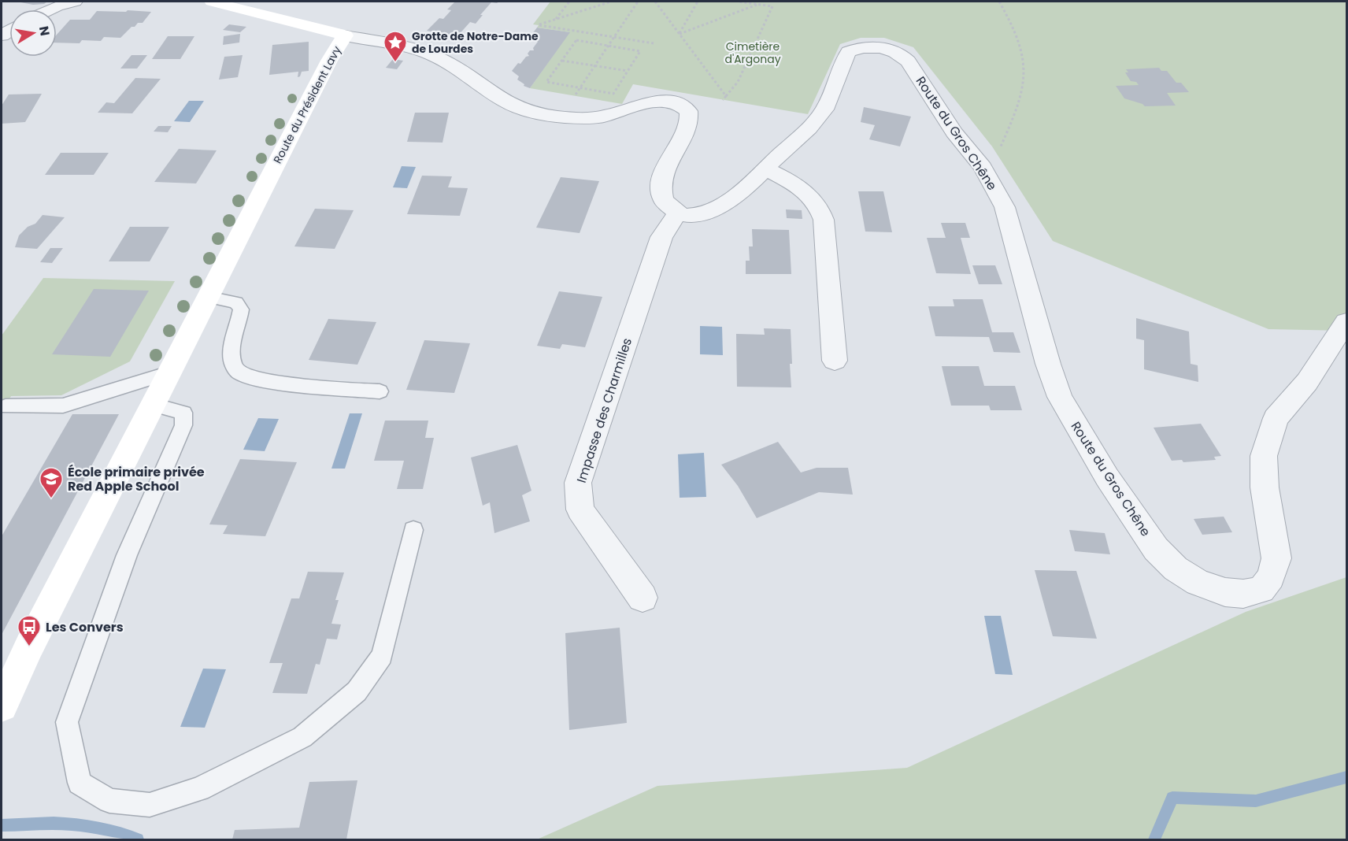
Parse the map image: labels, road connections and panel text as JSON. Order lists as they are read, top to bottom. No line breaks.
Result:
{"streets":{"street":["Route du Président Lavy","Route du Gros Chêne","Impasse des Charmilles"]},"crossings":[["Route du Gros Chêne","Impasse des Charmilles"]],"parks":["Cimetière d'Argonay"],"places":{"place":["Grotte de Notre-Dame de Lourdes"],"school or university":["École primaire privée Red Apple School"],"bus stop":["Les Convers"]},"north":"right"}
